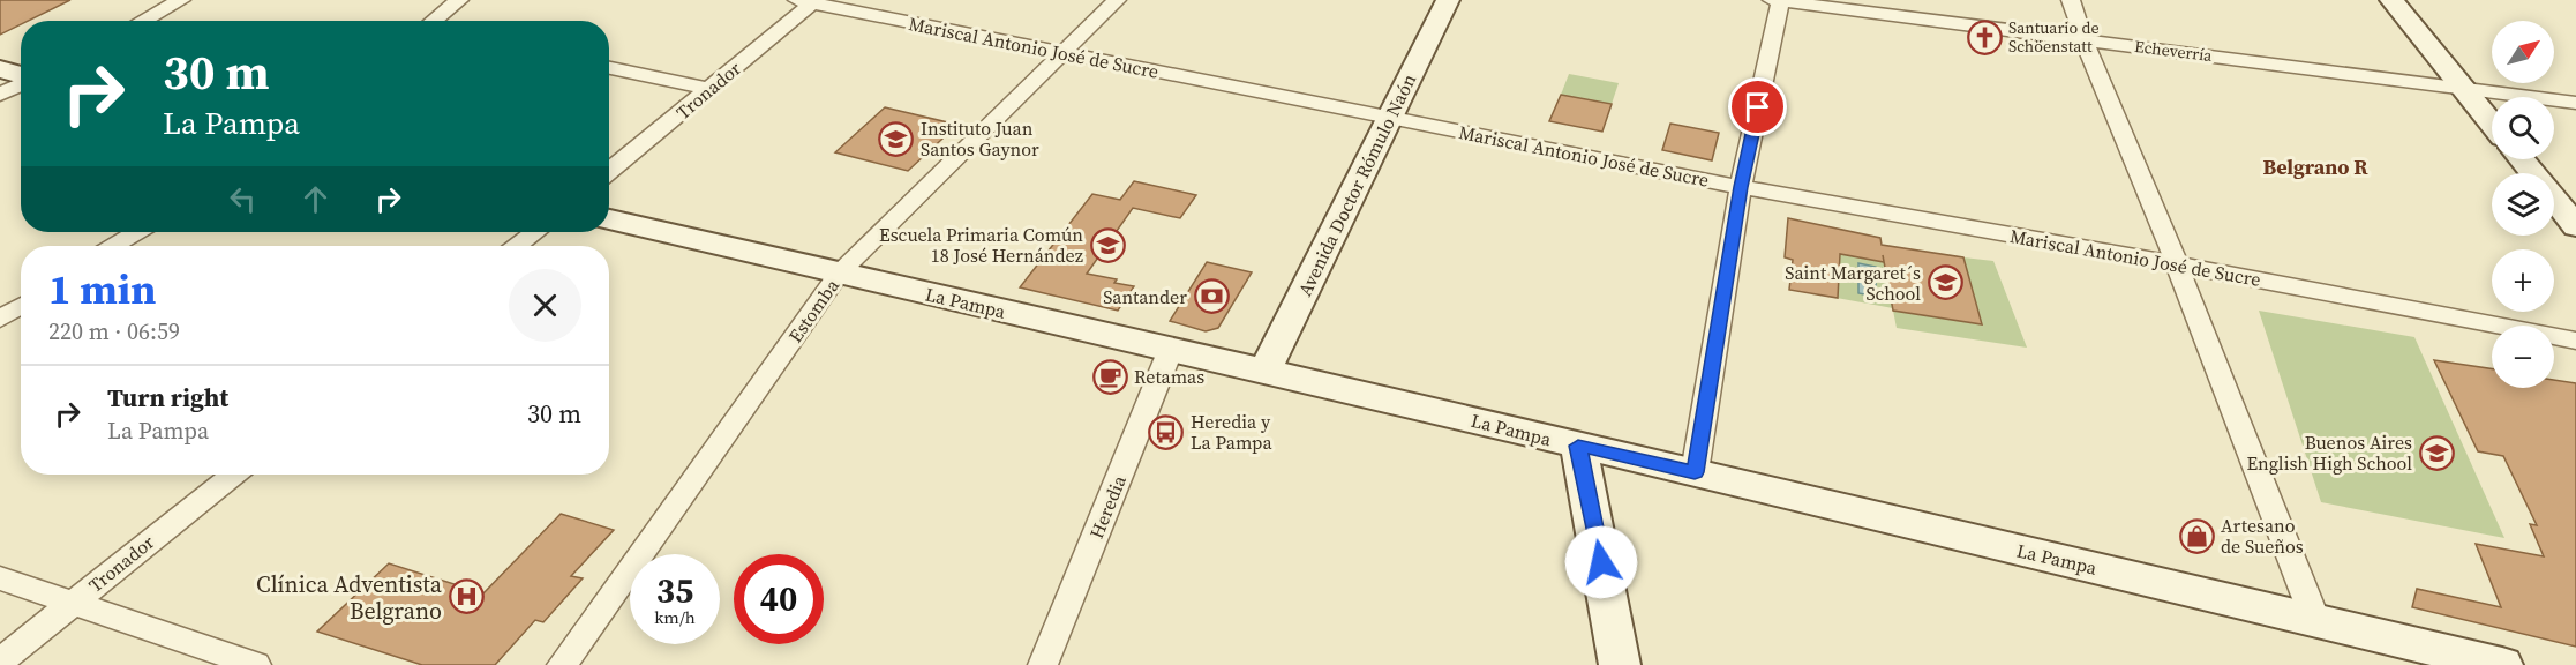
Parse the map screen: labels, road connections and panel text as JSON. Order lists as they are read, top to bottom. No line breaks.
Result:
{"streets":{"street":["Mariscal Antonio José de Sucre","Echeverría","Tronador","Avenida Doctor Rómulo Naón","La Pampa","Estomba","Heredia"]},"crossings":[["Mariscal Antonio José de Sucre","Tronador"],["Mariscal Antonio José de Sucre","Avenida Doctor Rómulo Naón"],["Mariscal Antonio José de Sucre","Estomba"],["Avenida Doctor Rómulo Naón","La Pampa"],["La Pampa","Estomba"],["La Pampa","Heredia"]],"districts":["Belgrano R"],"places":{"church":["Santuario de Schöenstatt"],"school or university":["Instituto Juan Santos Gaynor","Escuela Primaria Común 18 José Hernández","Saint Margaret´s School","Buenos Aires English High School"],"bank":["Santander"],"cafe":["Retamas"],"bus stop":["Heredia y La Pampa"],"shop":["Artesano de Sueños"],"hospital":["Clínica Adventista Belgrano"]},"north":"top right","page":{"map_buttons":["+","−"],"turn":["30 m","La Pampa"],"heading":["1 min","220 m · 06:59"],"list":[{"name":"Turn right","note":"La Pampa","value":"30 m"}],"speed":"35 km/h","limit":"40"}}
